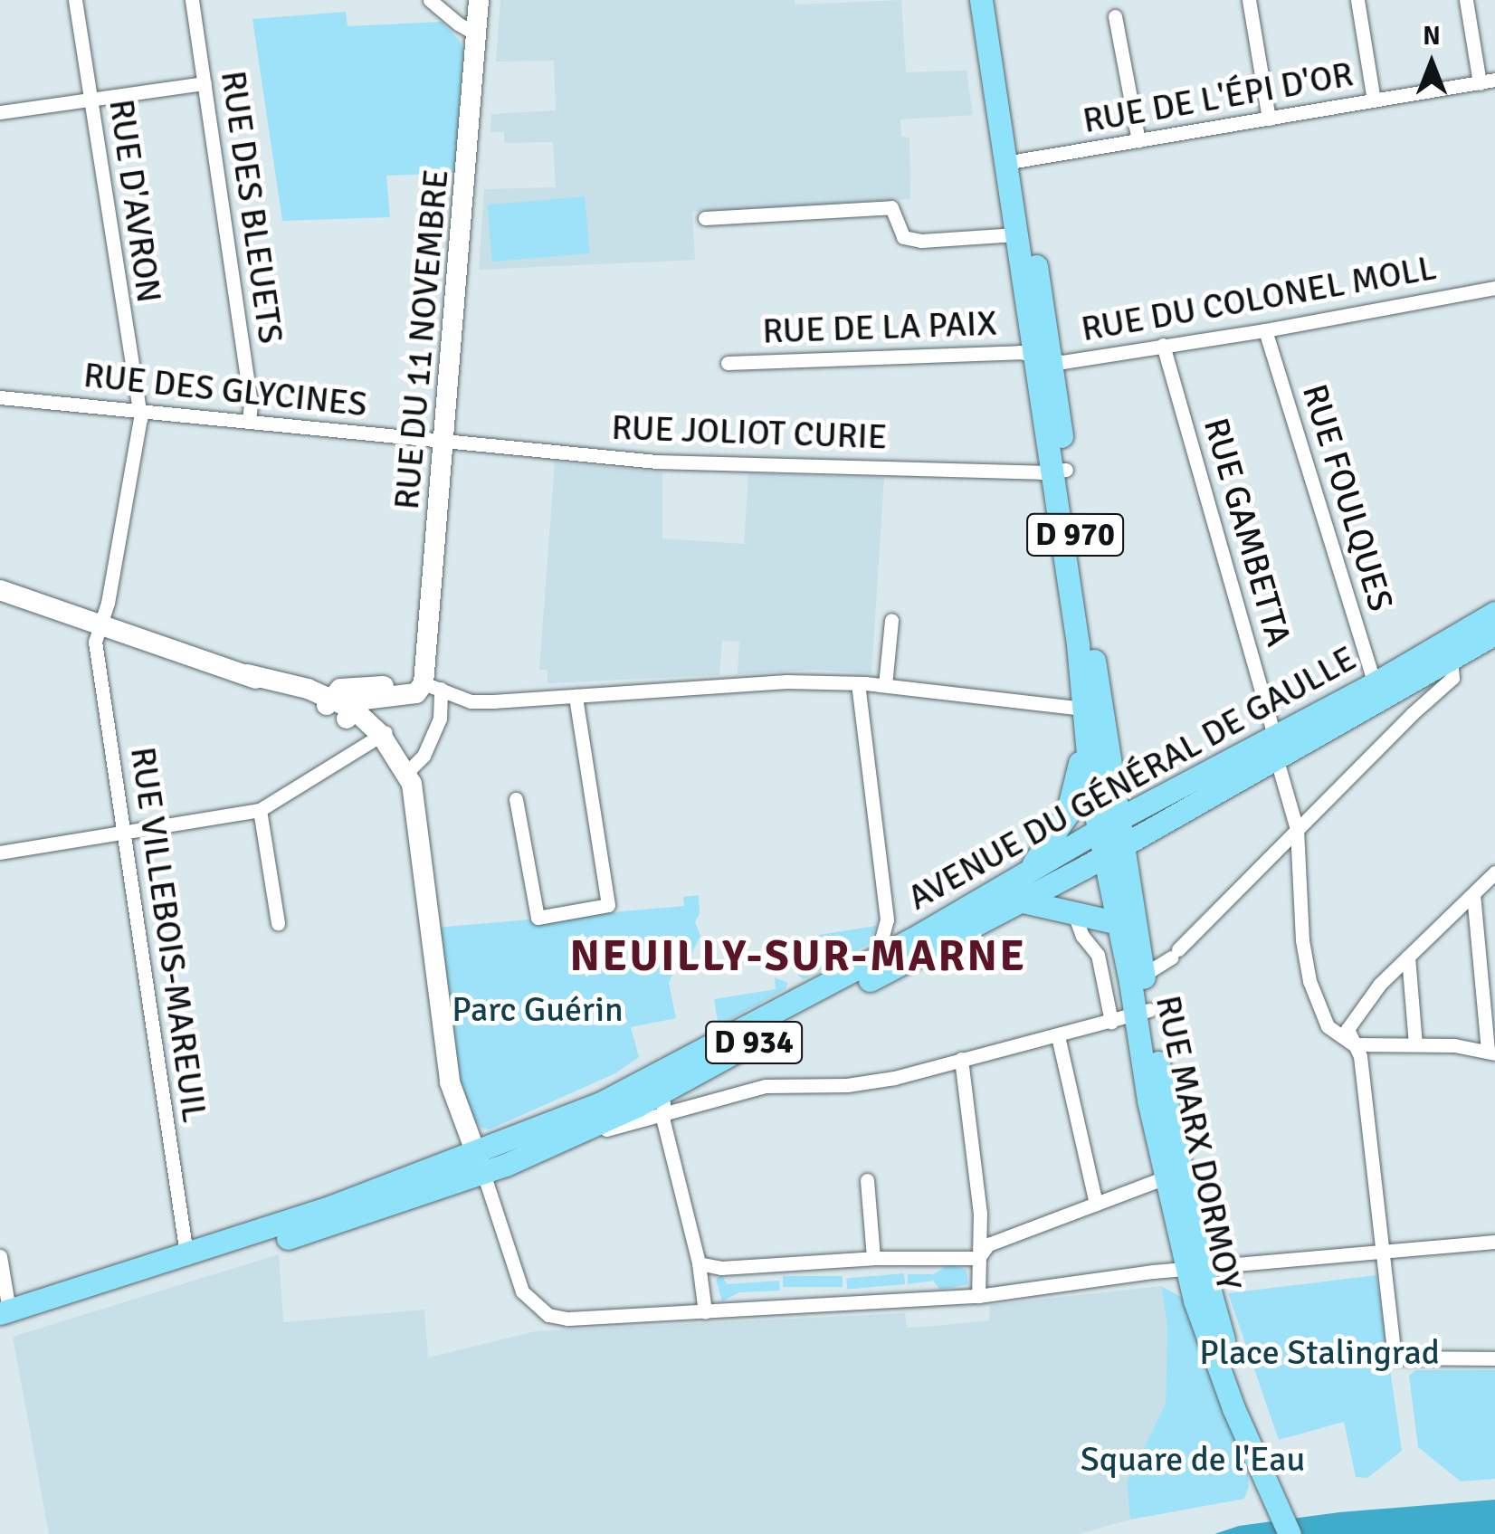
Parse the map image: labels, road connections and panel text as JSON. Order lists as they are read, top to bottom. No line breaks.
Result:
{"streets":{"main road":["D 970","AVENUE DU GÉNÉRAL DE GAULLE","D 934","RUE MARX DORMOY"],"street":["RUE DE L'ÉPI D'OR","RUE D'AVRON","RUE DES BLEUETS","RUE DU COLONEL MOLL","RUE DE LA PAIX","RUE DU 11 NOVEMBRE","RUE DES GLYCINES","RUE JOLIOT CURIE","RUE FOULQUES","RUE GAMBETTA","RUE VILLEBOIS-MAREUIL"]},"crossings":[["RUE DE L'ÉPI D'OR","D 970"],["RUE D'AVRON","RUE DES GLYCINES"],["RUE D'AVRON","RUE VILLEBOIS-MAREUIL"],["RUE DES BLEUETS","RUE DES GLYCINES"],["RUE DU COLONEL MOLL","RUE DE LA PAIX"],["RUE DU COLONEL MOLL","RUE FOULQUES"],["RUE DU COLONEL MOLL","RUE GAMBETTA"],["RUE DU COLONEL MOLL","D 970"],["RUE DE LA PAIX","D 970"],["RUE DU 11 NOVEMBRE","RUE DES GLYCINES"],["RUE DU 11 NOVEMBRE","RUE JOLIOT CURIE"],["RUE DES GLYCINES","RUE JOLIOT CURIE"],["RUE JOLIOT CURIE","D 970"],["RUE FOULQUES","AVENUE DU GÉNÉRAL DE GAULLE"],["RUE GAMBETTA","AVENUE DU GÉNÉRAL DE GAULLE"],["D 970","AVENUE DU GÉNÉRAL DE GAULLE"],["D 970","RUE MARX DORMOY"],["AVENUE DU GÉNÉRAL DE GAULLE","D 934"],["RUE VILLEBOIS-MAREUIL","D 934"]],"districts":["NEUILLY-SUR-MARNE"],"parks":["Parc Guérin","Place Stalingrad","Square de l'Eau"],"north":"top"}
